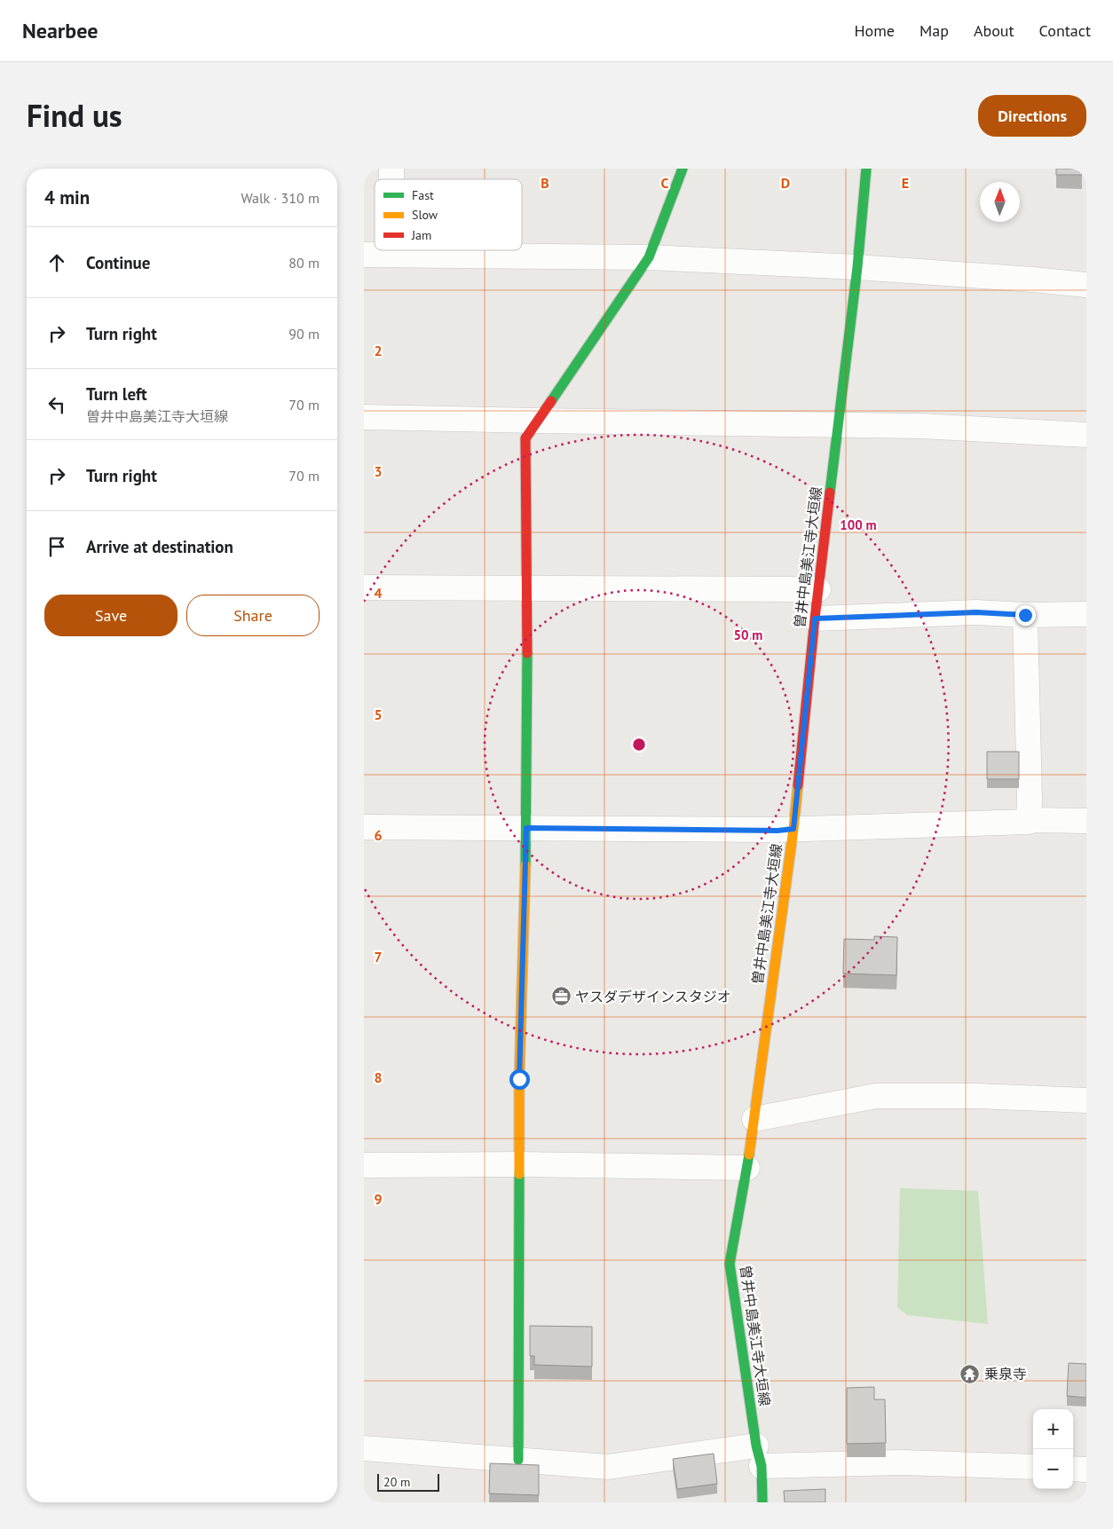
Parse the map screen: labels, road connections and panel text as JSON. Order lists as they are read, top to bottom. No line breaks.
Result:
{"streets":{"street":["曽井中島美江寺大垣線"]},"places":{"office":["ヤスダデザインスタジオ"],"temple":["乗泉寺"]},"legend":["Fast","Slow","Jam"],"scale_bar":"20 m","north":"top","page":{"header":"Nearbee","nav":["Home","Map","About","Contact"],"title":"Find us","buttons":["Directions",["Save","Share"]],"heading":["4 min","Walk · 310 m"],"list":[["Continue","80 m"],["Turn right","90 m"],["Turn left","曽井中島美江寺大垣線","70 m"],["Turn right","70 m"],"Arrive at destination"],"map_buttons":["+","−"],"scale":"20 m"},"grid":{"columns":["B","C","D","E"],"rows":["2","3","4","5","6","7","8","9"]},"rings":["100 m","50 m"]}
